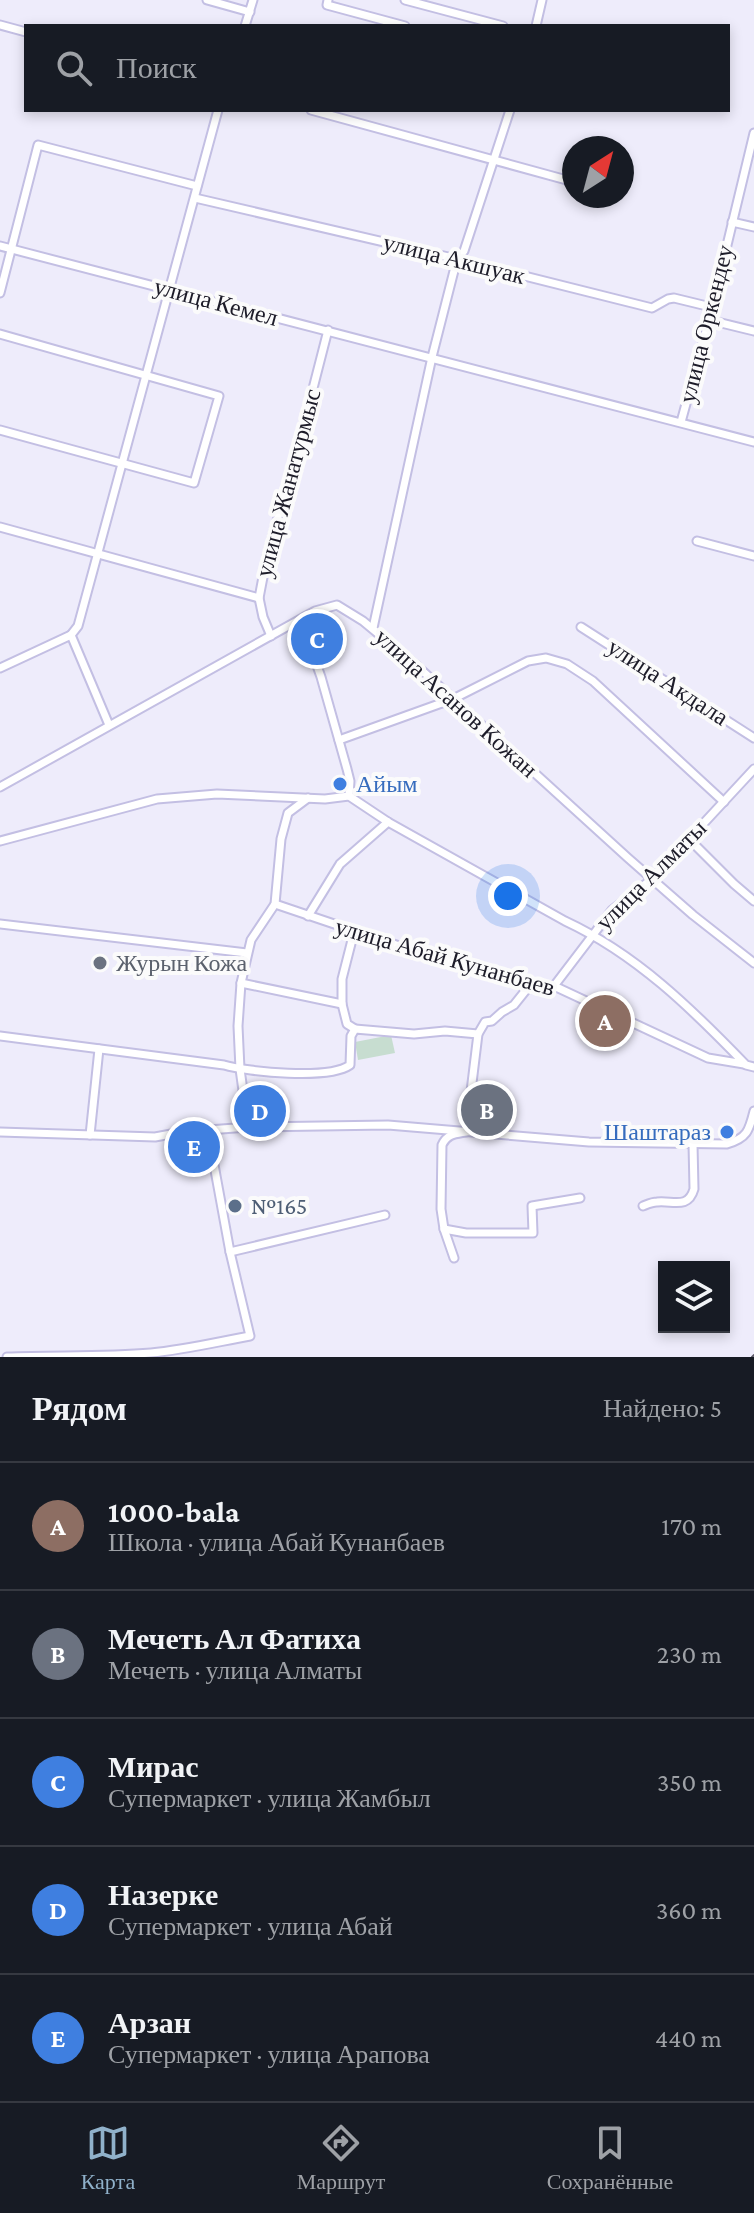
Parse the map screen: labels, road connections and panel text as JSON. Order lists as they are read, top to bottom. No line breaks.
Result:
{"streets":{"street":["улица Акшуак","улица Кемел","улица Оркендеу","улица Жанатурмыс","улица Акдала","улица Асанов Кожан","улица Алматы","улица Абай Кунанбаев"]},"crossings":[["улица Акшуак","улица Оркендеу"],["улица Кемел","улица Оркендеу"],["улица Кемел","улица Жанатурмыс"],["улица Жанатурмыс","улица Асанов Кожан"],["улица Асанов Кожан","улица Алматы"],["улица Алматы","улица Абай Кунанбаев"]],"places":["Айым","Журын Кожа","Шаштараз","№165"],"north":"top right","page":{"search":"Поиск","pins":["C","A","B","D","E"],"heading":["Рядом","Найдено: 5"],"list":[{"mark":"A","name":"1000-bala","note":"Школа · улица Абай Кунанбаев","value":"170 m"},{"mark":"B","name":"Мечеть Ал Фатиха","note":"Мечеть · улица Алматы","value":"230 m"},{"mark":"C","name":"Мирас","note":"Супермаркет · улица Жамбыл","value":"350 m"},{"mark":"D","name":"Назерке","note":"Супермаркет · улица Абай","value":"360 m"},{"mark":"E","name":"Арзан","note":"Супермаркет · улица Арапова","value":"440 m"}],"nav":["Карта","Маршрут","Сохранённые"]}}
